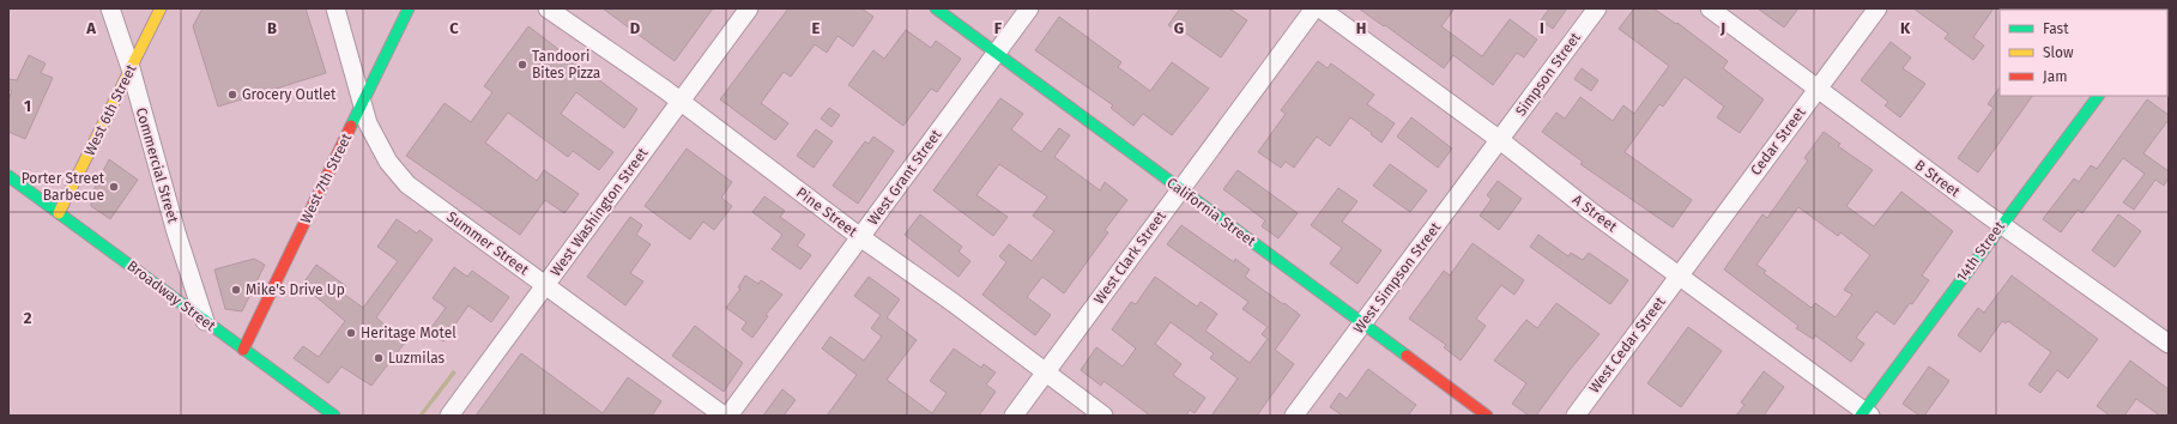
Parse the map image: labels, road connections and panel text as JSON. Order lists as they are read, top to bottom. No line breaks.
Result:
{"streets":{"main road":["West 6th Street","West 7th Street","California Street","14th Street","Broadway Street"],"street":["Simpson Street","Cedar Street","Commercial Street","West Grant Street","B Street","West Washington Street","Pine Street","A Street","Summer Street","West Clark Street","West Simpson Street","West Cedar Street"]},"crossings":[["Simpson Street","A Street"],["Simpson Street","West Simpson Street"],["West 6th Street","Commercial Street"],["West 6th Street","Broadway Street"],["Cedar Street","B Street"],["Cedar Street","A Street"],["Cedar Street","West Cedar Street"],["Commercial Street","Broadway Street"],["West Grant Street","Pine Street"],["West Grant Street","California Street"],["West 7th Street","Summer Street"],["West 7th Street","Broadway Street"],["B Street","14th Street"],["West Washington Street","Pine Street"],["West Washington Street","Summer Street"],["Pine Street","West Clark Street"],["California Street","West Clark Street"],["California Street","West Simpson Street"],["A Street","14th Street"],["A Street","West Simpson Street"],["A Street","West Cedar Street"]],"places":["Tandoori Bites Pizza","Grocery Outlet","Porter Street Barbecue","Mike's Drive Up","Heritage Motel","Luzmilas"],"legend":["Fast","Slow","Jam"],"grid":{"columns":["A","B","C","D","E","F","G","H","I","J","K"],"rows":["1","2"]}}
